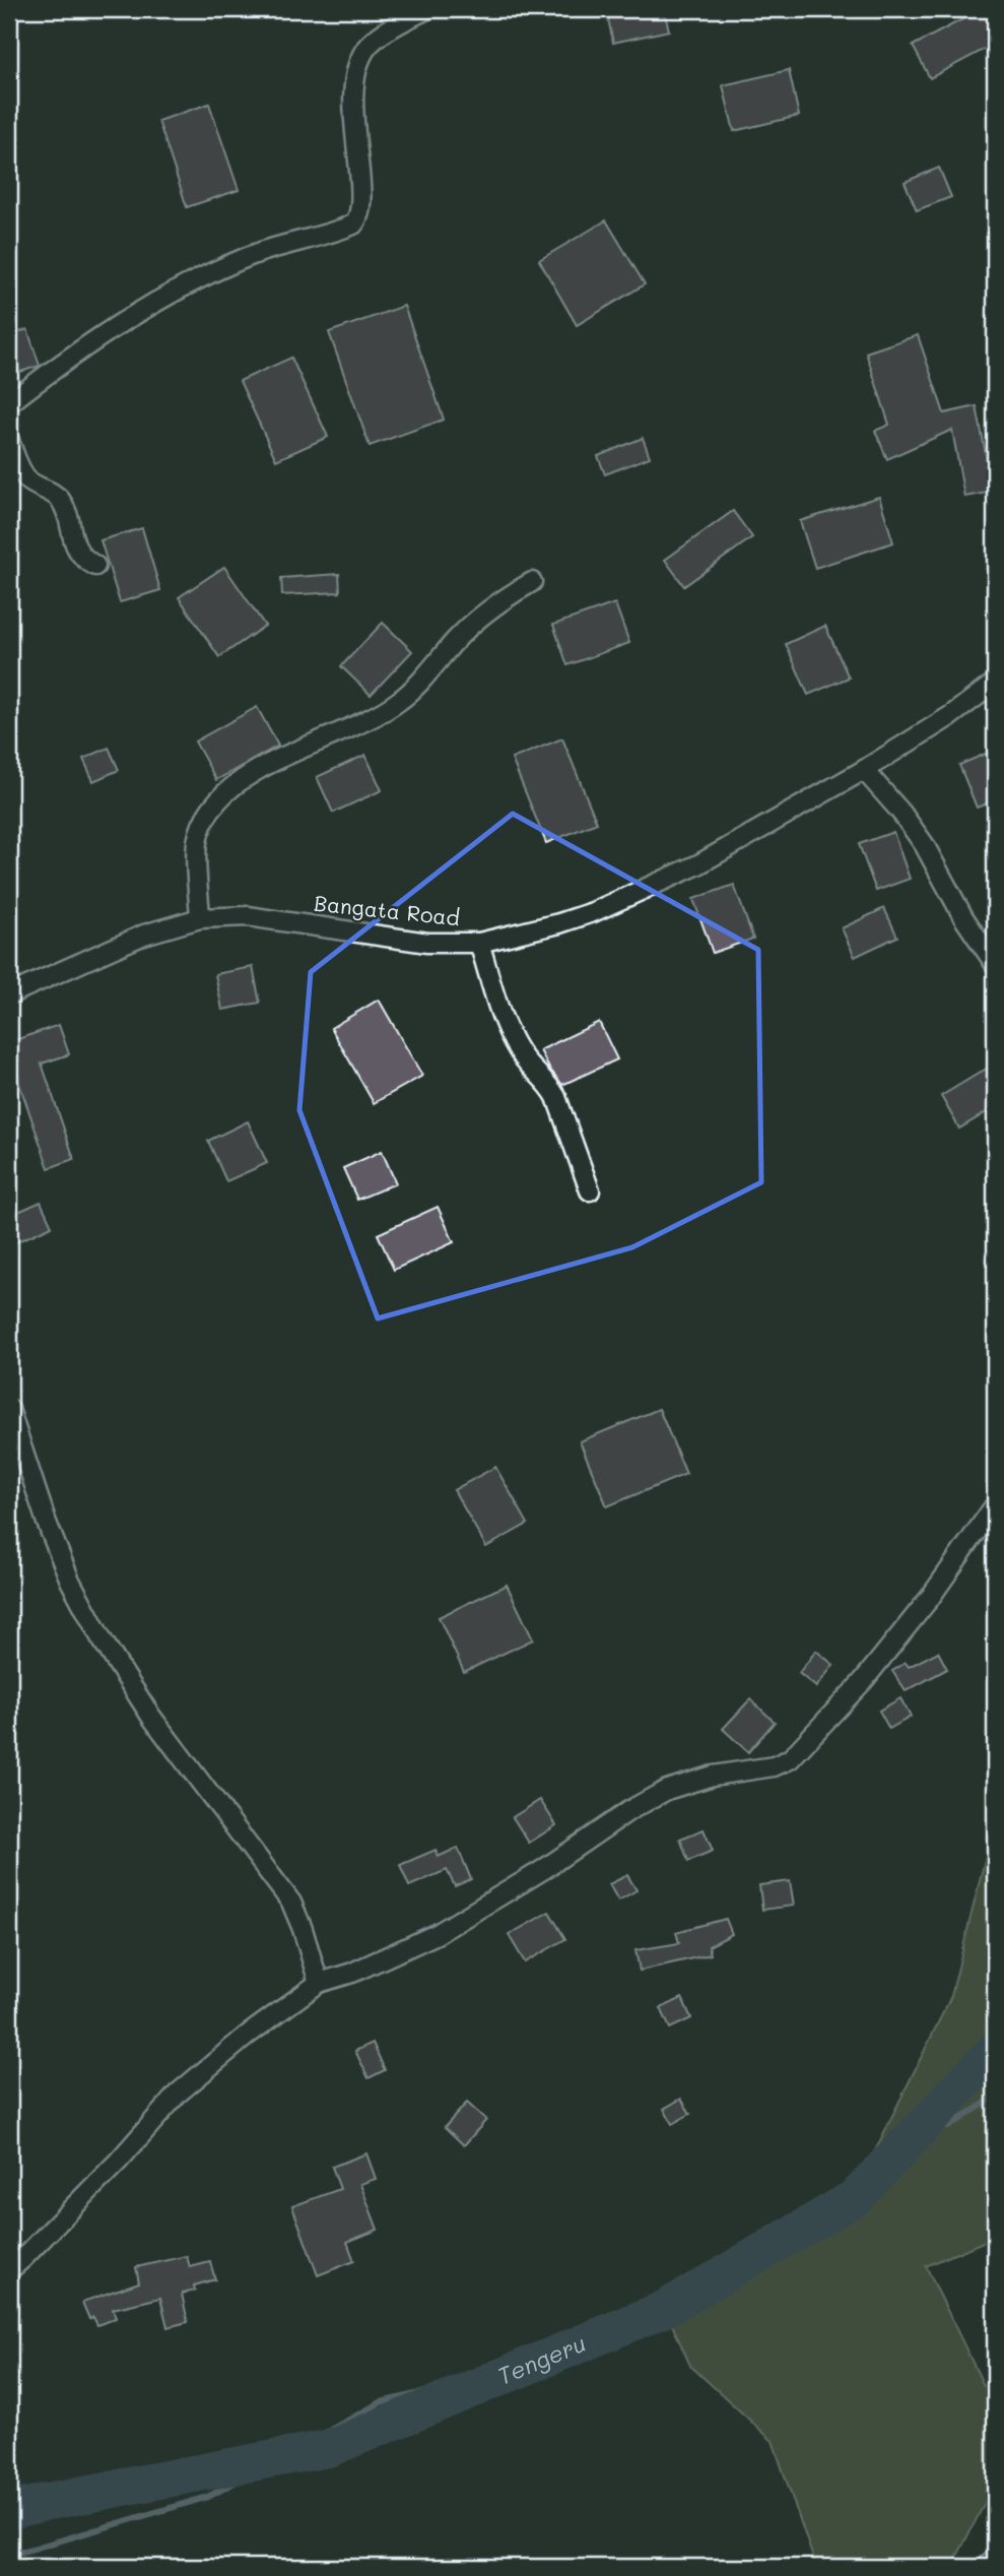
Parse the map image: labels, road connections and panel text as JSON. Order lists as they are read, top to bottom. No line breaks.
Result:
{"streets":{"street":["Bangata Road"]},"water":["Tengeru"]}
